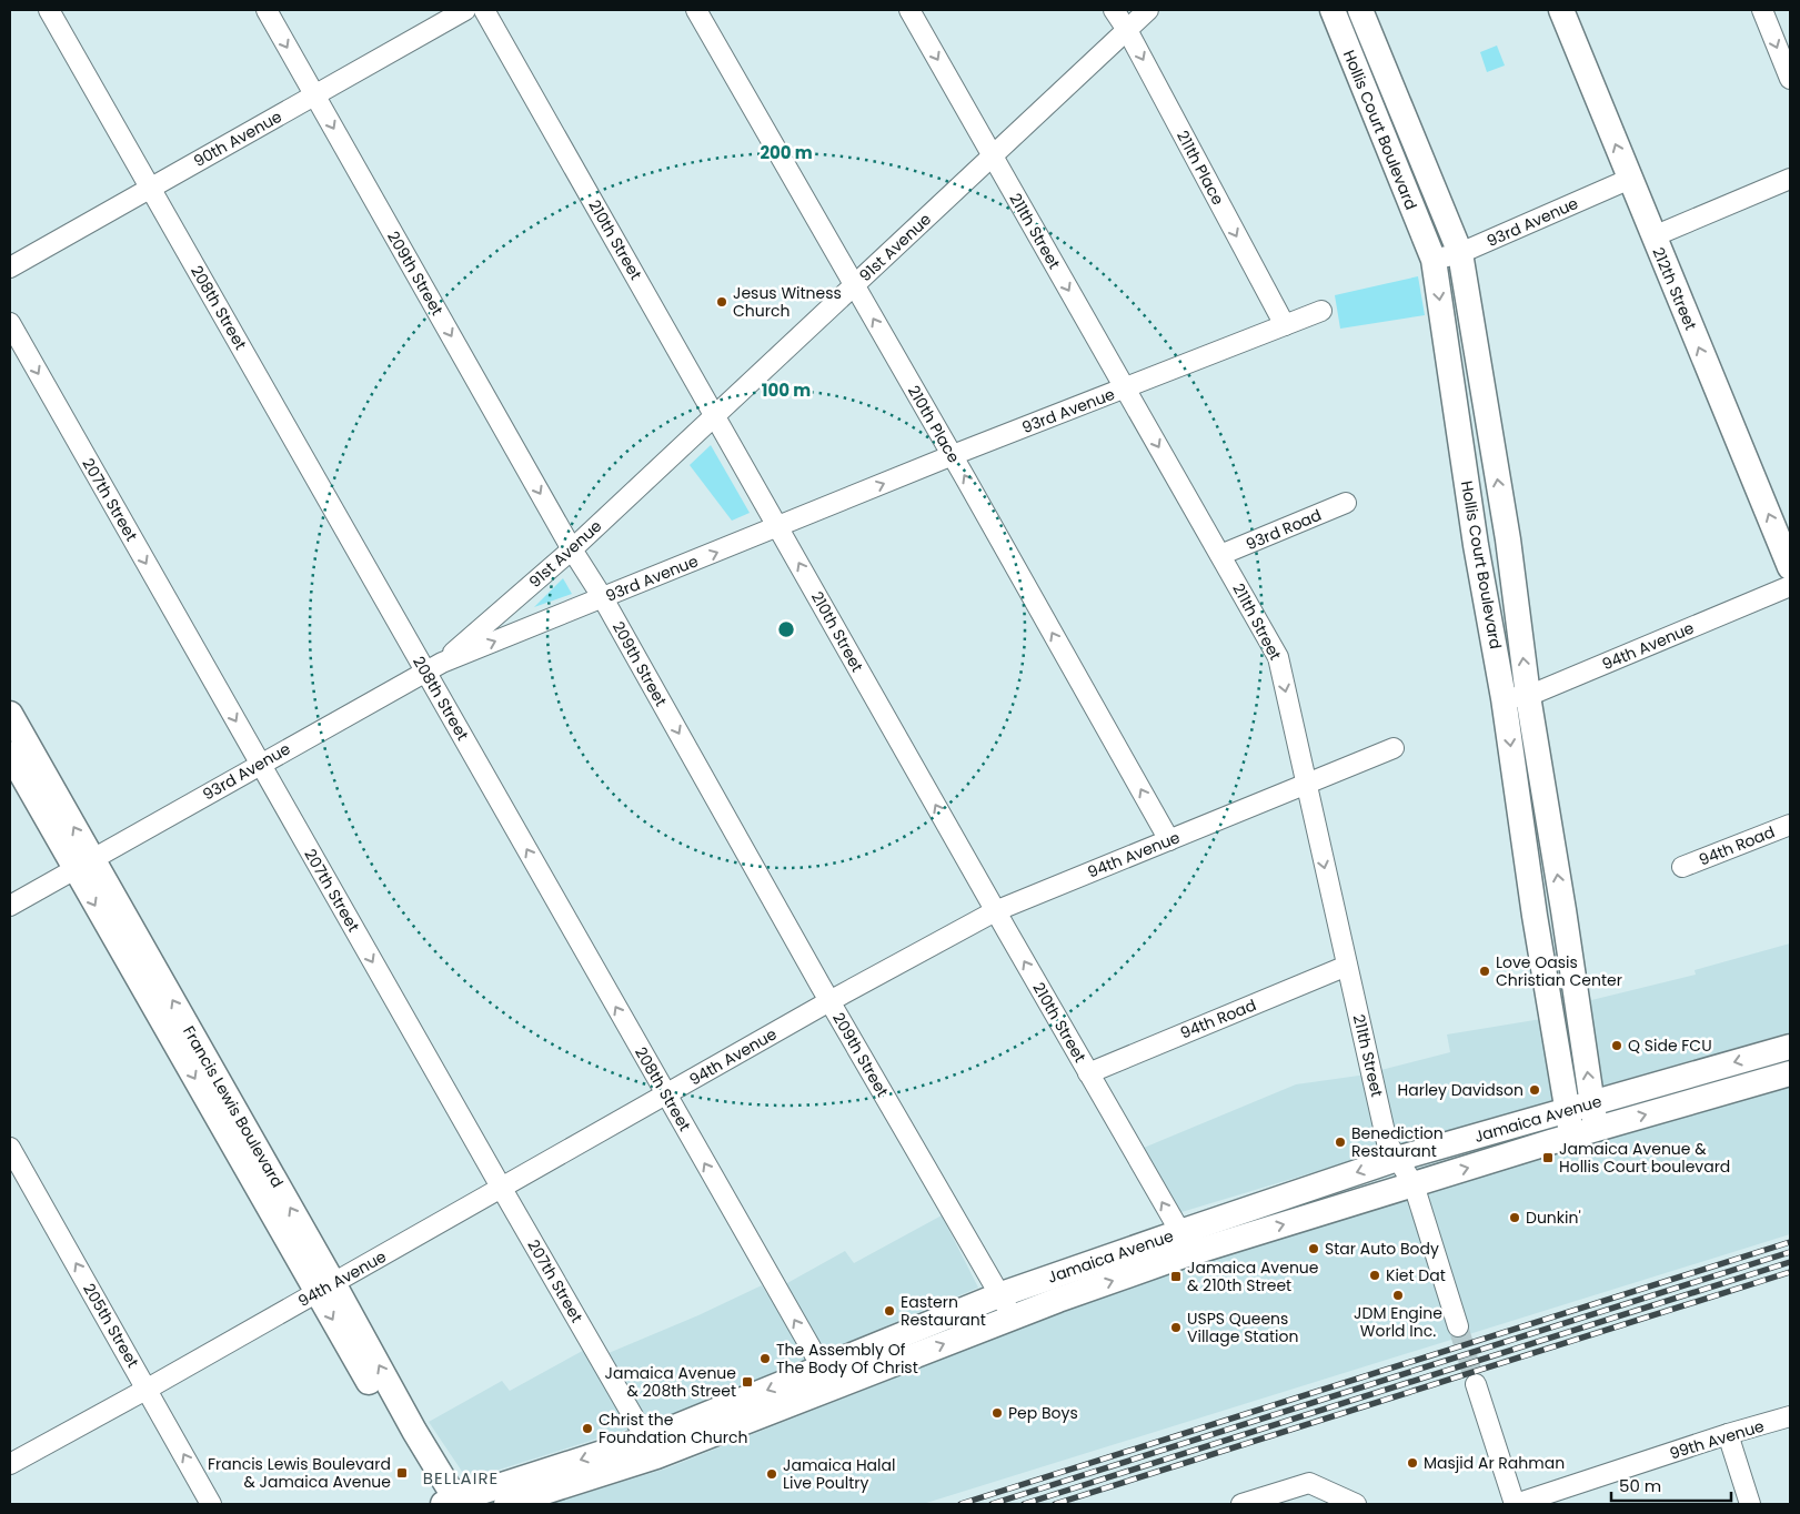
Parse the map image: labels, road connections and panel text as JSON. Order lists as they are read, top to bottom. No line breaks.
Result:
{"streets":{"main road":["Hollis Court Boulevard","212th Street","Francis Lewis Boulevard","Jamaica Avenue"],"street":["90th Avenue","211th Place","93rd Avenue","211th Street","210th Street","91st Avenue","209th Street","208th Street","210th Place","207th Street","93rd Road","94th Avenue","94th Road","205th Street","99th Avenue"]},"crossings":[["Hollis Court Boulevard","93rd Avenue"],["Hollis Court Boulevard","94th Avenue"],["Hollis Court Boulevard","Jamaica Avenue"],["90th Avenue","209th Street"],["90th Avenue","208th Street"],["211th Place","93rd Avenue"],["211th Place","91st Avenue"],["93rd Avenue","211th Street"],["93rd Avenue","210th Street"],["93rd Avenue","91st Avenue"],["93rd Avenue","209th Street"],["93rd Avenue","212th Street"],["93rd Avenue","208th Street"],["93rd Avenue","210th Place"],["93rd Avenue","207th Street"],["93rd Avenue","Francis Lewis Boulevard"],["211th Street","91st Avenue"],["211th Street","93rd Road"],["211th Street","94th Avenue"],["211th Street","94th Road"],["211th Street","Jamaica Avenue"],["210th Street","91st Avenue"],["210th Street","94th Avenue"],["210th Street","94th Road"],["210th Street","Jamaica Avenue"],["91st Avenue","209th Street"],["91st Avenue","208th Street"],["91st Avenue","210th Place"],["209th Street","94th Avenue"],["209th Street","Jamaica Avenue"],["208th Street","94th Avenue"],["208th Street","Jamaica Avenue"],["210th Place","94th Avenue"],["207th Street","94th Avenue"],["207th Street","Jamaica Avenue"],["94th Avenue","Francis Lewis Boulevard"],["94th Avenue","205th Street"],["Francis Lewis Boulevard","Jamaica Avenue"]],"one_way":["211th Place","211th Street","210th Street","209th Street","212th Street","208th Street","210th Place","207th Street","205th Street"],"districts":["BELLAIRE"],"places":{"other":["Jesus Witness Church","Love Oasis Christian Center","Q Side FCU","Harley Davidson","Benediction Restaurant","Dunkin'","Star Auto Body","Kiet Dat","JDM Engine World Inc.","Eastern Restaurant","USPS Queens Village Station","The Assembly Of The Body Of Christ","Pep Boys","Christ the Foundation Church","Masjid Ar Rahman","Jamaica Halal Live Poultry"],"transit":["Jamaica Avenue & Hollis Court boulevard","Jamaica Avenue & 210th Street","Jamaica Avenue & 208th Street","Francis Lewis Boulevard & Jamaica Avenue"]},"scale_bar":"50 m","rings":["200 m","100 m"]}
